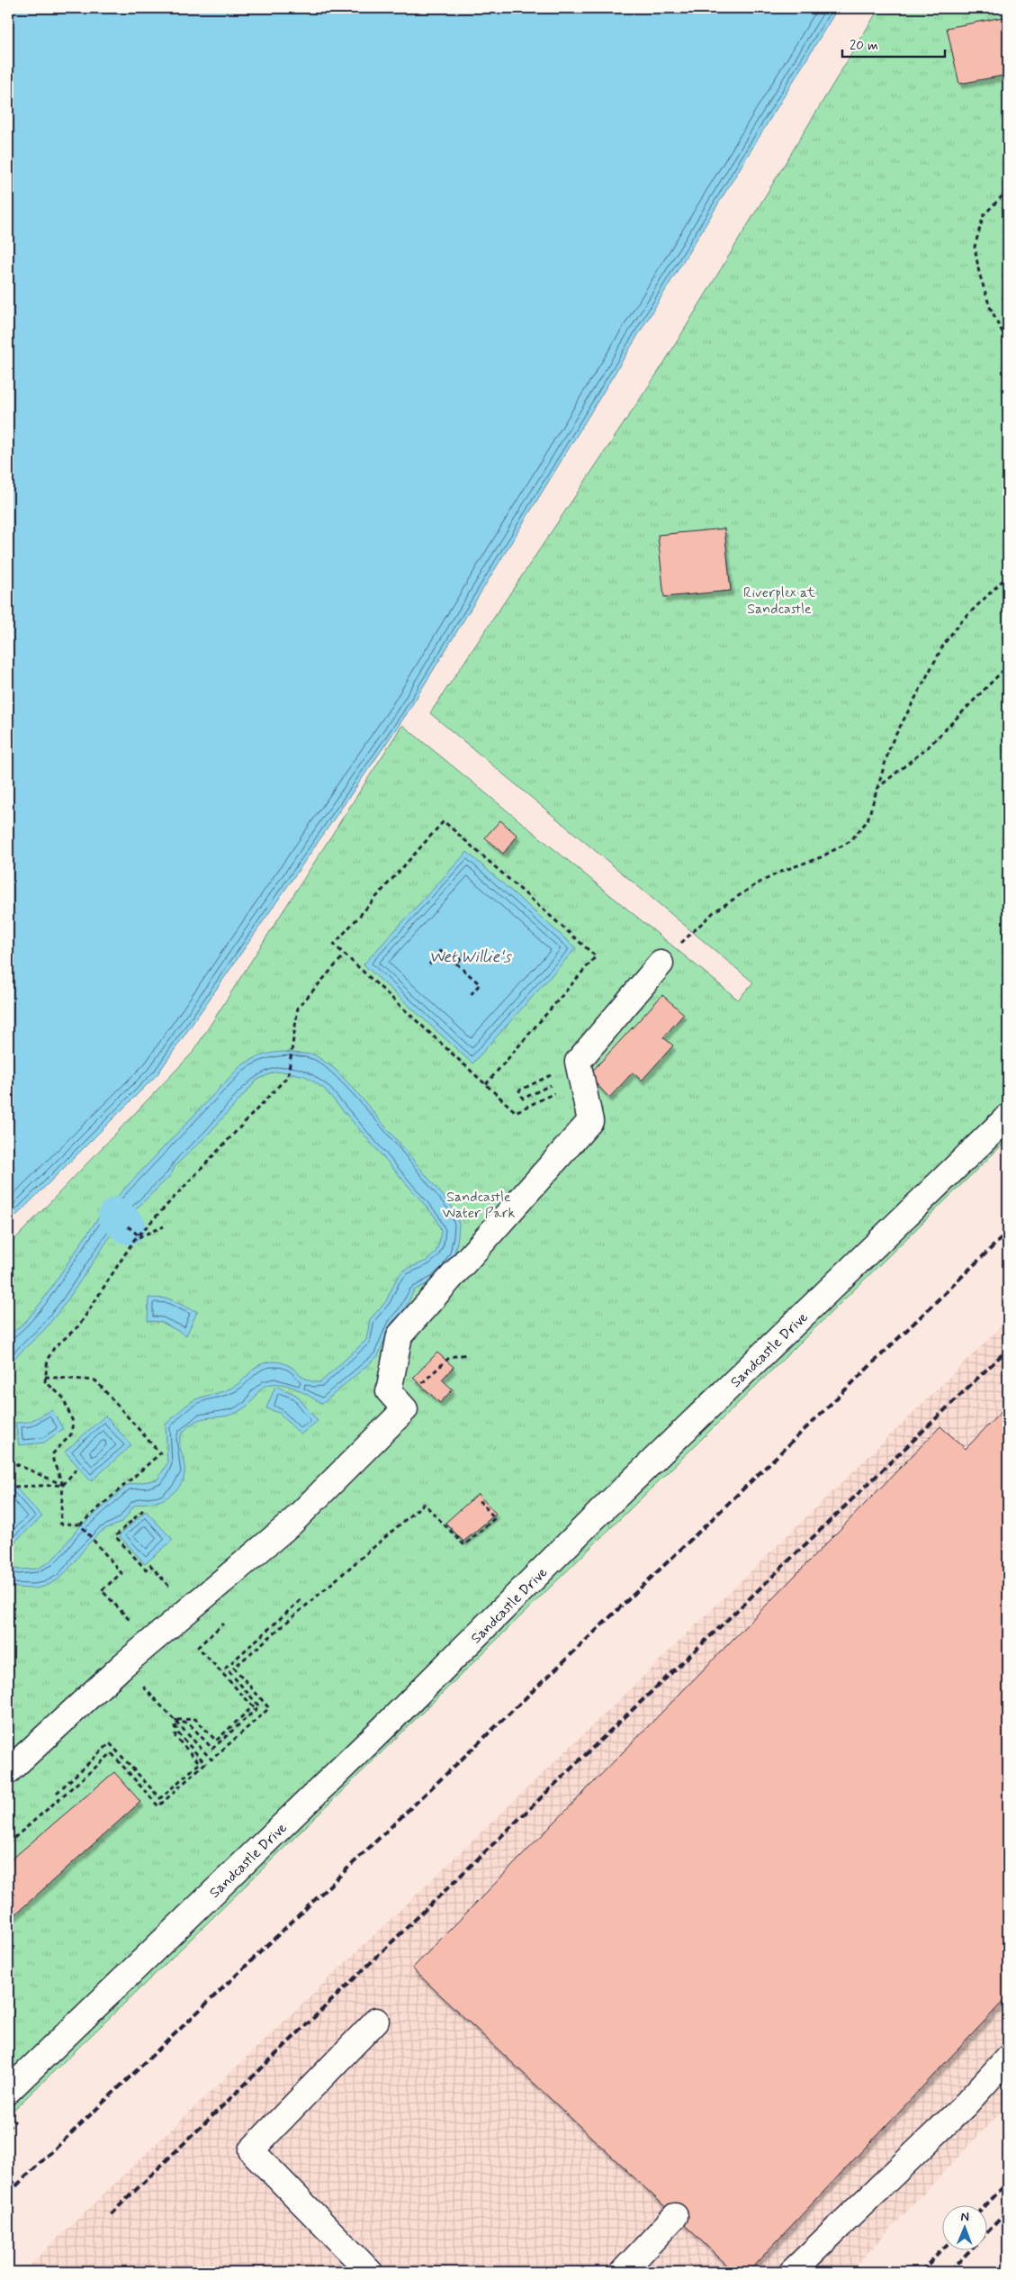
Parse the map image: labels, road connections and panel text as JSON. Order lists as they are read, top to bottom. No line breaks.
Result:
{"streets":{"street":["Sandcastle Drive"]},"water":["Wet Willie's"],"parks":["Riverplex at Sandcastle","Sandcastle Water Park"],"scale_bar":"20 m","north":"top"}
